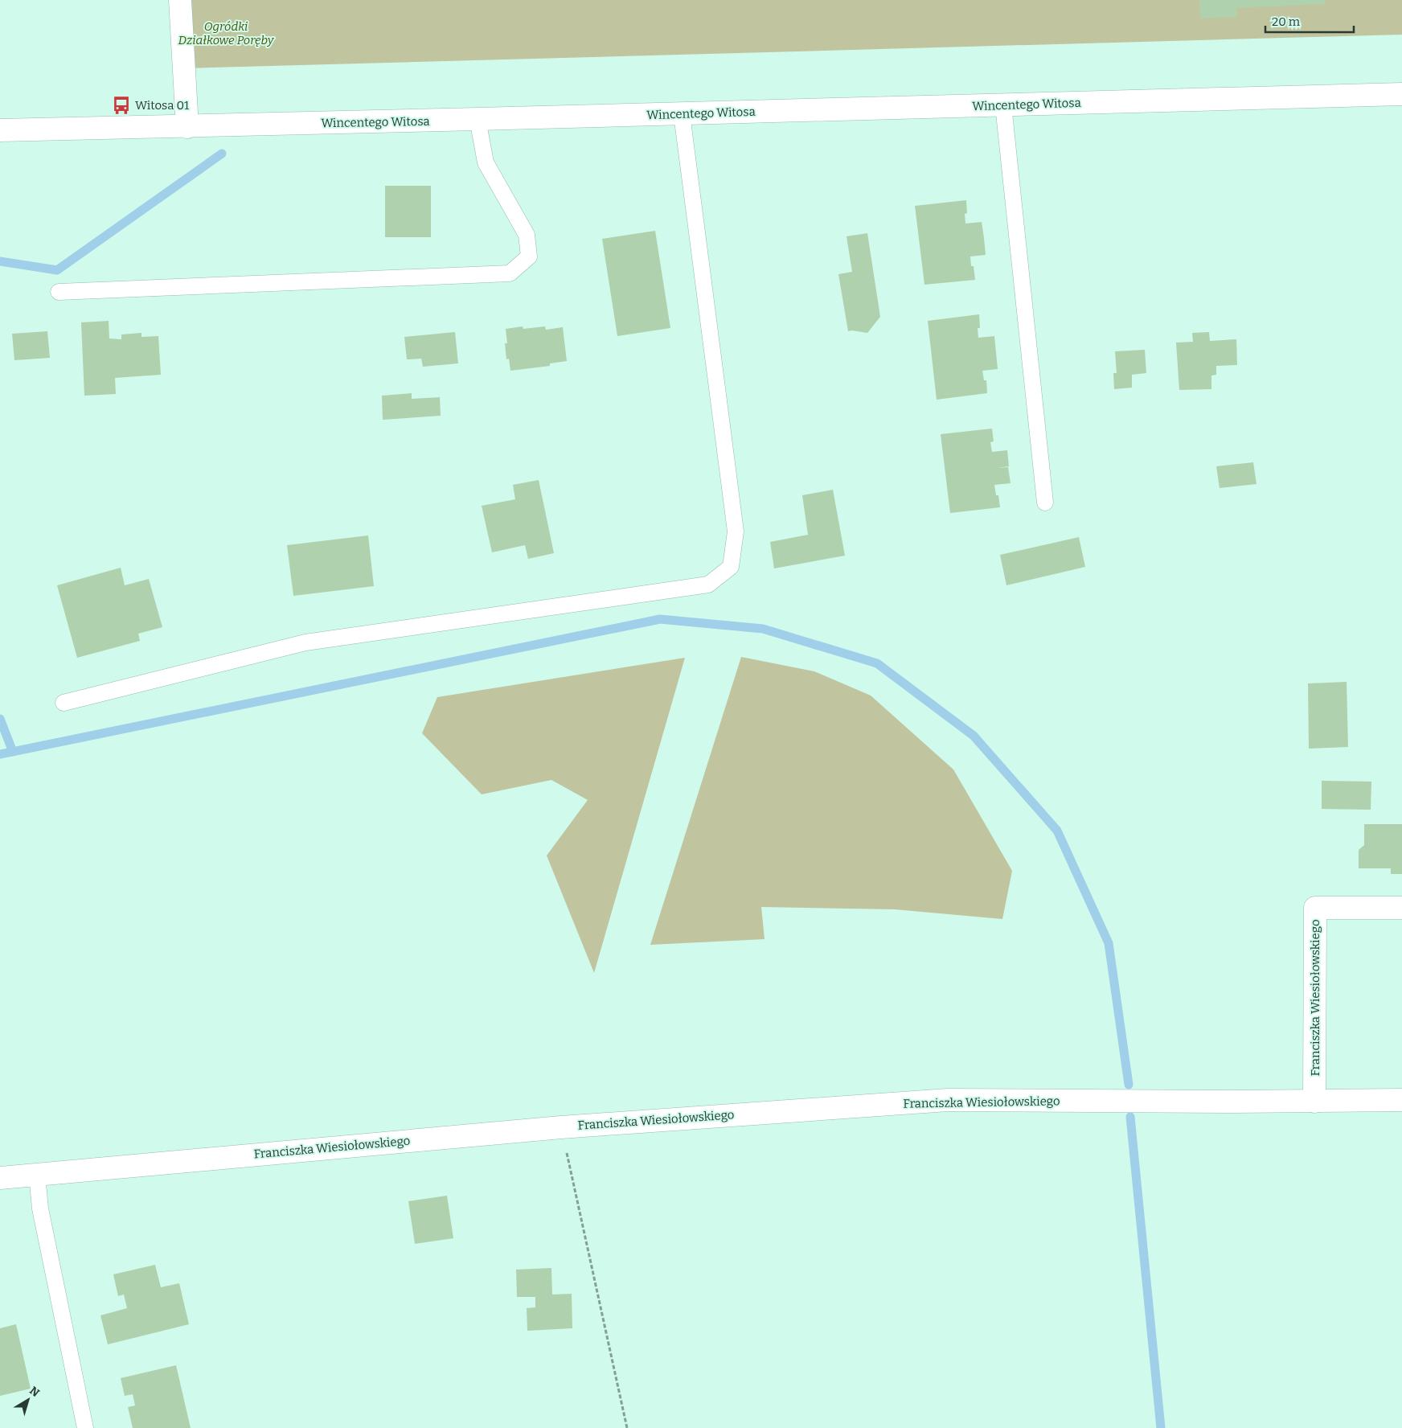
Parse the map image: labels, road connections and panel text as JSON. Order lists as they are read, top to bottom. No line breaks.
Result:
{"streets":{"street":["Wincentego Witosa","Franciszka Wiesiołowskiego"]},"parks":["Ogródki Działkowe Poręby"],"places":{"bus stop":["Witosa 01"]},"scale_bar":"20 m","north":"top right"}
